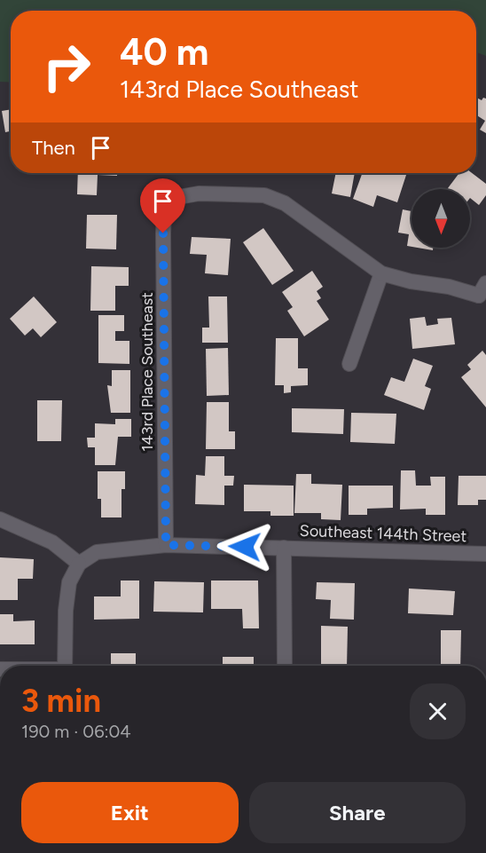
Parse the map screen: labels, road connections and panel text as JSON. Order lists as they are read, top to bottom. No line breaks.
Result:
{"streets":{"street":["143rd Place Southeast","Southeast 144th Street"]},"crossings":[["143rd Place Southeast","Southeast 144th Street"]],"north":"bottom","page":{"turn":["40 m","143rd Place Southeast"],"then":"Then","heading":["3 min","190 m · 06:04"],"buttons":["Exit","Share"]}}
